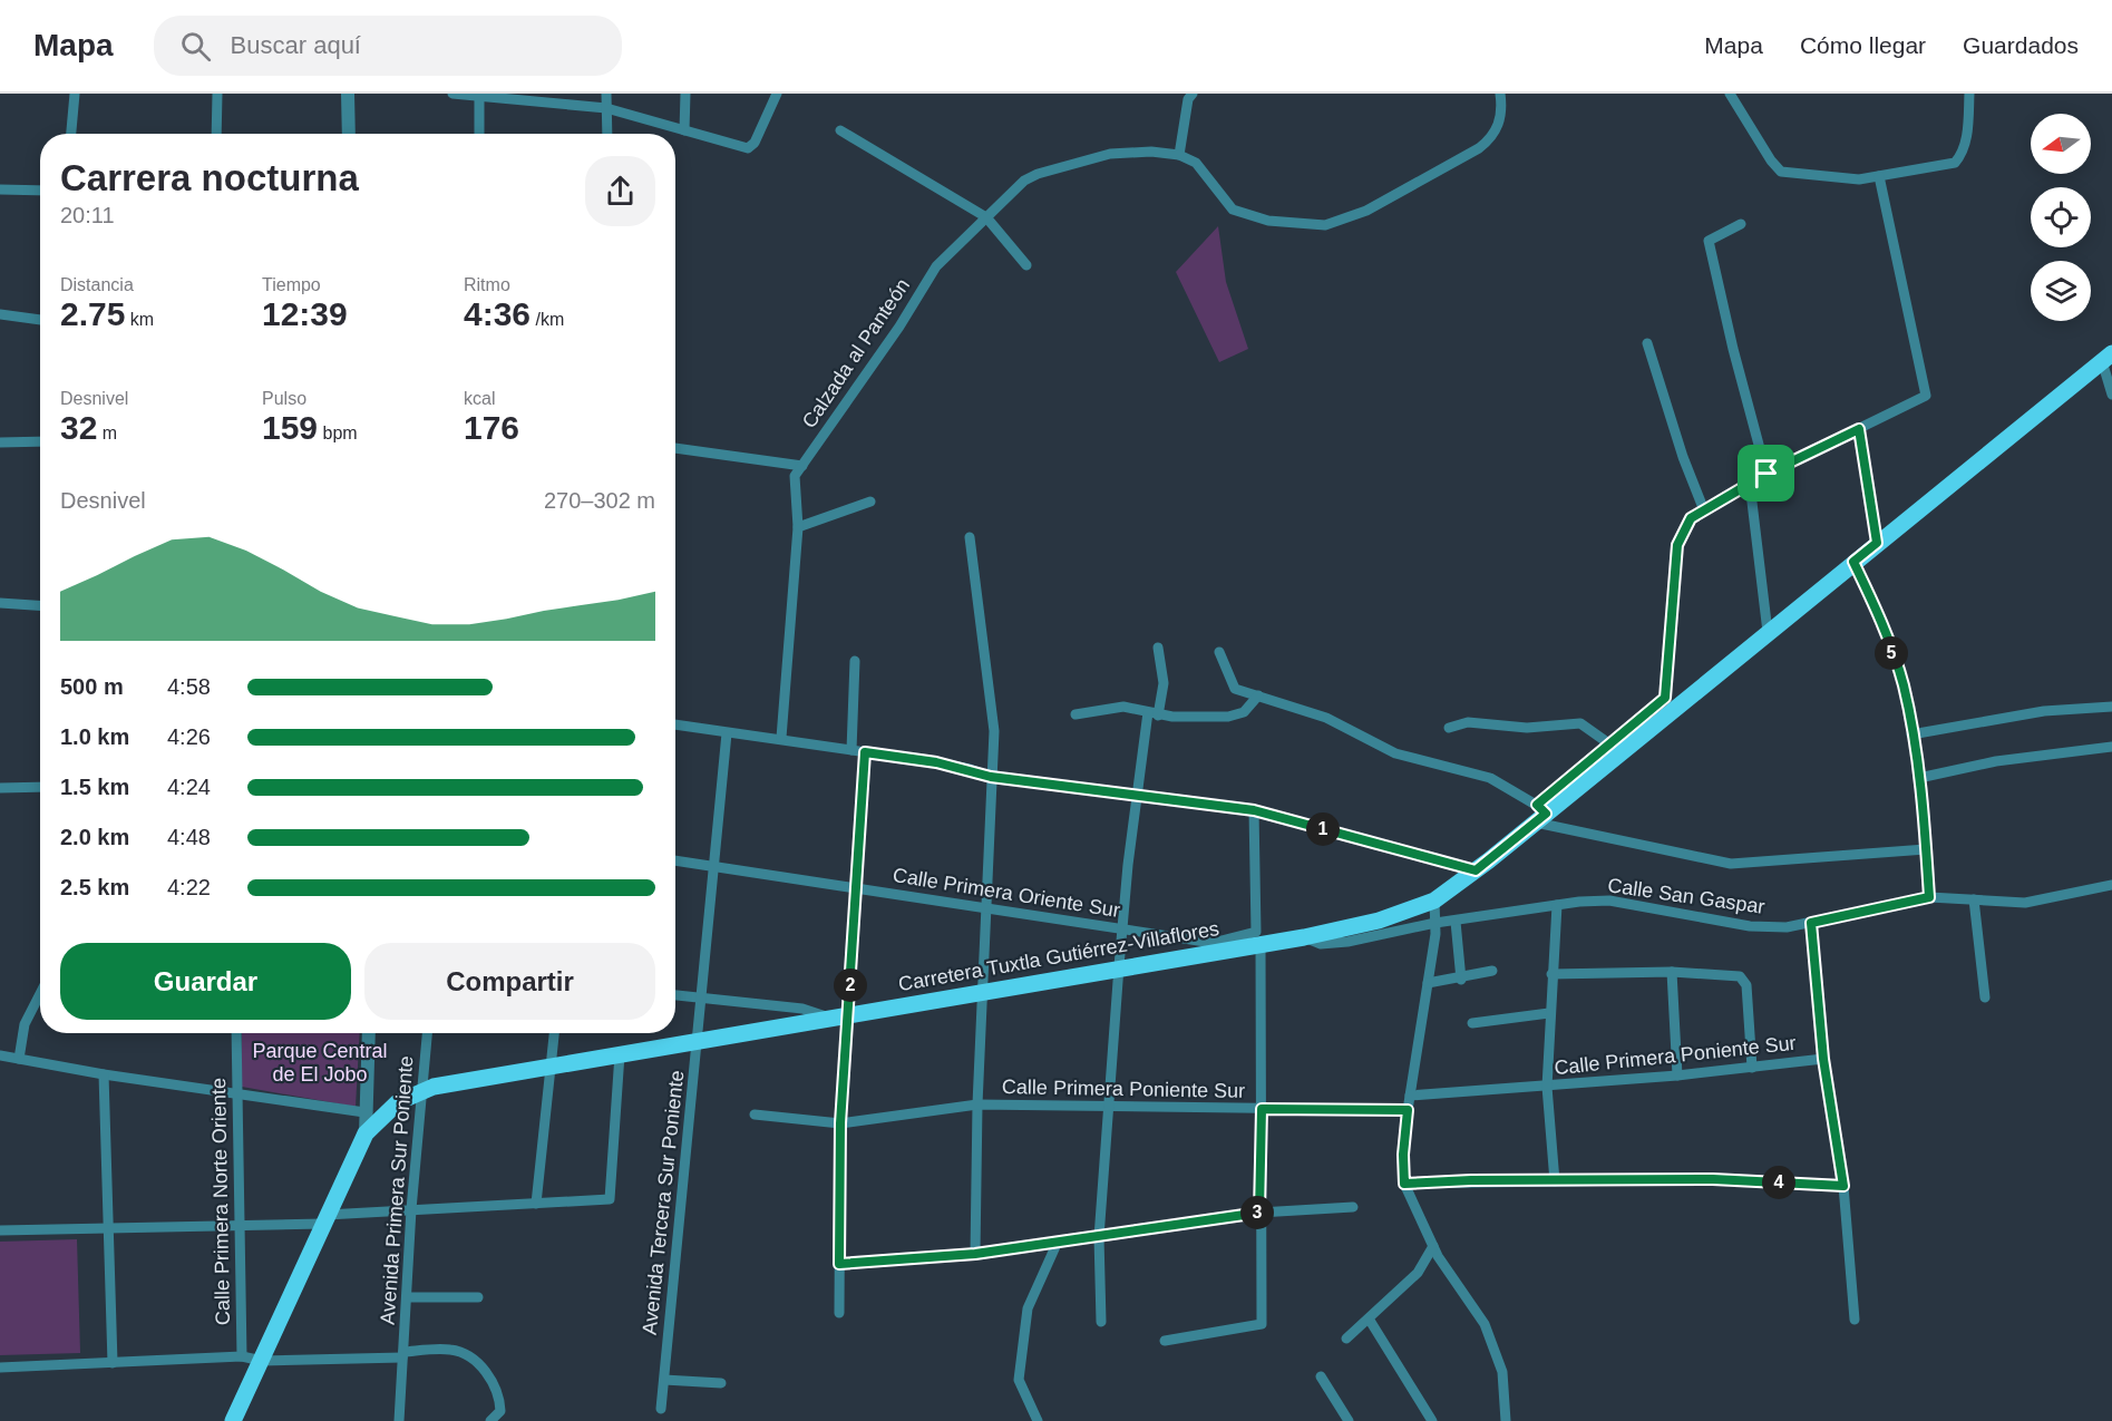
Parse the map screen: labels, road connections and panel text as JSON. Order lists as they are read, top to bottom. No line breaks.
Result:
{"streets":{"main road":["Carretera Tuxtla Gutiérrez-Villaflores"],"street":["Calzada al Panteón","Calle Primera Oriente Sur","Calle San Gaspar","Calle Primera Poniente Sur","Avenida Primera Sur Poniente","Calle Primera Norte Oriente","Avenida Tercera Sur Poniente"]},"crossings":[["Calle Primera Oriente Sur","Carretera Tuxtla Gutiérrez-Villaflores"],["Calle Primera Oriente Sur","Avenida Tercera Sur Poniente"],["Calle San Gaspar","Carretera Tuxtla Gutiérrez-Villaflores"],["Carretera Tuxtla Gutiérrez-Villaflores","Avenida Primera Sur Poniente"],["Carretera Tuxtla Gutiérrez-Villaflores","Avenida Tercera Sur Poniente"]],"parks":["Parque Central de El Jobo"],"north":"left","page":{"header":"Mapa","search":"Buscar aquí","nav":["Mapa","Cómo llegar","Guardados"],"heading":["Carrera nocturna","20:11"],"stats":[["Distancia","2.75 km"],["Tiempo","12:39"],["Ritmo","4:36 /km"],["Desnivel","32 m"],["Pulso","159 bpm"],["kcal","176"]],"chart":["Desnivel","270–302 m"],"pins":["5","1","2","4","3"],"list":[{"name":"500 m","note":"4:58"},{"name":"1.0 km","note":"4:26"},{"name":"1.5 km","note":"4:24"},{"name":"2.0 km","note":"4:48"},{"name":"2.5 km","note":"4:22"}],"buttons":["Guardar","Compartir"]}}
